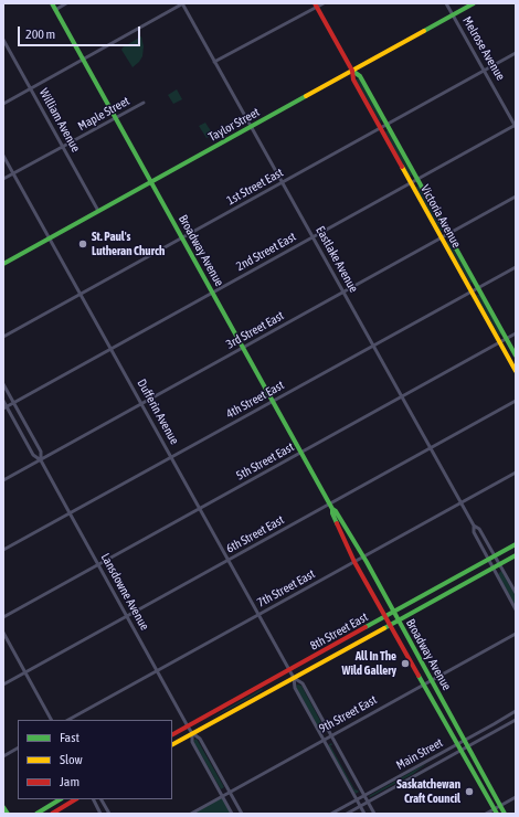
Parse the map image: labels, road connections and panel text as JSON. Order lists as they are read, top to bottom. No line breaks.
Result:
{"streets":{"main road":["Taylor Street","Victoria Avenue","Broadway Avenue","8th Street East"],"street":["Melrose Avenue","Maple Street","William Avenue","1st Street East","2nd Street East","Eastlake Avenue","3rd Street East","4th Street East","Dufferin Avenue","5th Street East","6th Street East","7th Street East","Lansdowne Avenue","9th Street East","Main Street"]},"crossings":[["Melrose Avenue","Taylor Street"],["Melrose Avenue","1st Street East"],["Melrose Avenue","2nd Street East"],["Maple Street","William Avenue"],["Maple Street","Broadway Avenue"],["Maple Street","Dufferin Avenue"],["William Avenue","Taylor Street"],["Taylor Street","Victoria Avenue"],["Taylor Street","Broadway Avenue"],["Taylor Street","Eastlake Avenue"],["Taylor Street","Dufferin Avenue"],["1st Street East","Victoria Avenue"],["1st Street East","Broadway Avenue"],["1st Street East","Eastlake Avenue"],["1st Street East","Dufferin Avenue"],["Victoria Avenue","2nd Street East"],["Victoria Avenue","3rd Street East"],["Victoria Avenue","4th Street East"],["Victoria Avenue","5th Street East"],["Broadway Avenue","2nd Street East"],["Broadway Avenue","3rd Street East"],["Broadway Avenue","4th Street East"],["Broadway Avenue","5th Street East"],["Broadway Avenue","6th Street East"],["Broadway Avenue","7th Street East"],["Broadway Avenue","8th Street East"],["Broadway Avenue","9th Street East"],["Broadway Avenue","Main Street"],["2nd Street East","Eastlake Avenue"],["2nd Street East","Dufferin Avenue"],["2nd Street East","Lansdowne Avenue"],["Eastlake Avenue","3rd Street East"],["Eastlake Avenue","4th Street East"],["Eastlake Avenue","5th Street East"],["Eastlake Avenue","6th Street East"],["Eastlake Avenue","7th Street East"],["Eastlake Avenue","8th Street East"],["3rd Street East","Dufferin Avenue"],["3rd Street East","Lansdowne Avenue"],["4th Street East","Dufferin Avenue"],["4th Street East","Lansdowne Avenue"],["Dufferin Avenue","5th Street East"],["Dufferin Avenue","6th Street East"],["Dufferin Avenue","7th Street East"],["Dufferin Avenue","8th Street East"],["Dufferin Avenue","9th Street East"],["Dufferin Avenue","Main Street"],["5th Street East","Lansdowne Avenue"],["6th Street East","Lansdowne Avenue"],["7th Street East","Lansdowne Avenue"],["Lansdowne Avenue","8th Street East"],["Lansdowne Avenue","9th Street East"]],"places":["St. Paul's Lutheran Church","All In The Wild Gallery","Saskatchewan Craft Council"],"legend":["Fast","Slow","Jam"],"scale_bar":"200 m"}
